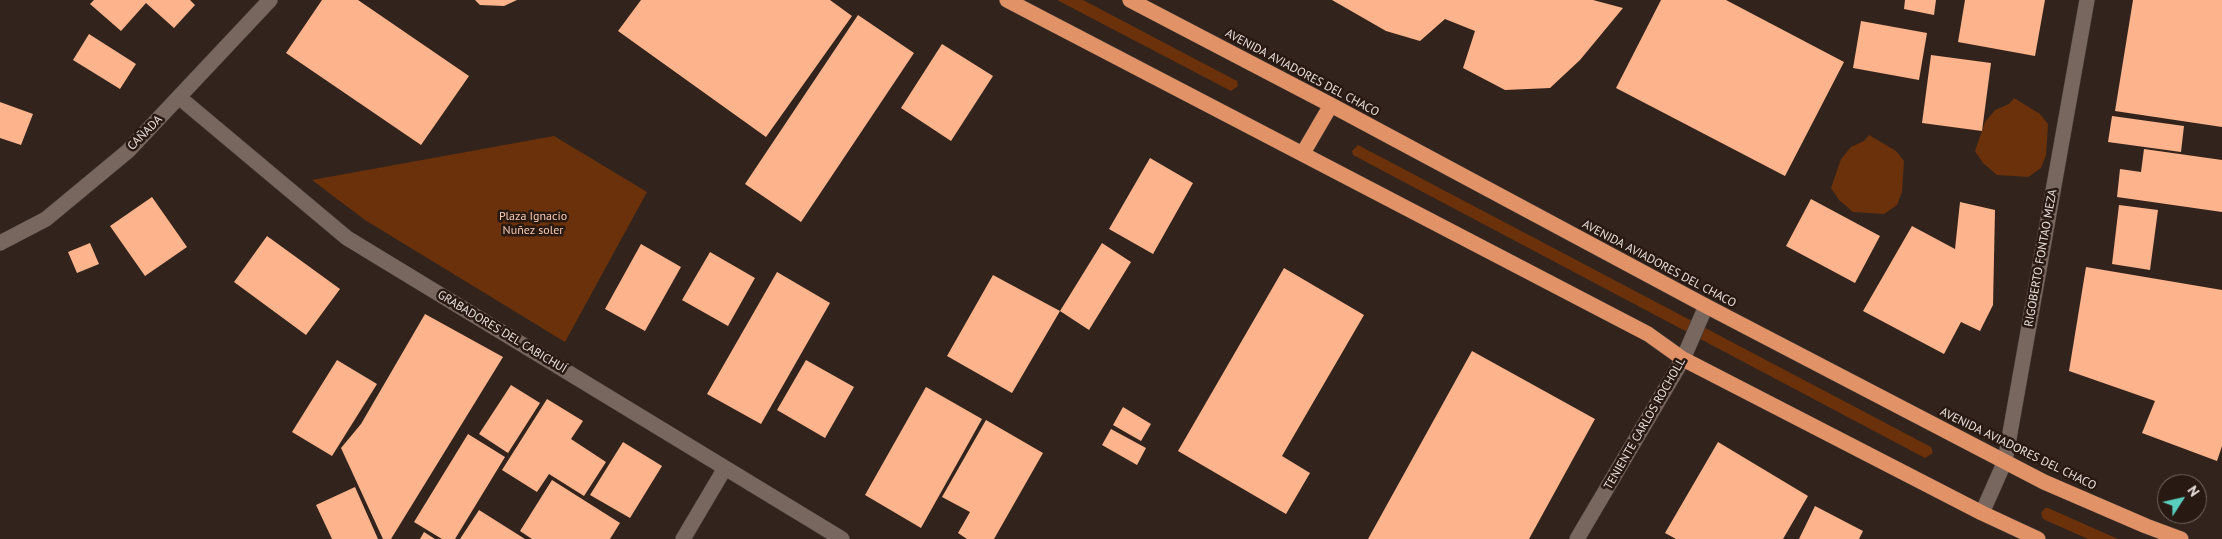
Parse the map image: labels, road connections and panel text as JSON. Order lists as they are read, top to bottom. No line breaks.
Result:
{"streets":{"highway":["AVENIDA AVIADORES DEL CHACO"],"street":["CAÑADA","RIGOBERTO FONTAO MEZA","GRABADORES DEL CABICHUÍ","TENIENTE CARLOS ROCHOLL"]},"crossings":[["AVENIDA AVIADORES DEL CHACO","RIGOBERTO FONTAO MEZA"],["AVENIDA AVIADORES DEL CHACO","TENIENTE CARLOS ROCHOLL"],["CAÑADA","GRABADORES DEL CABICHUÍ"]],"parks":["Plaza Ignacio Nuñez soler"],"north":"top right"}
